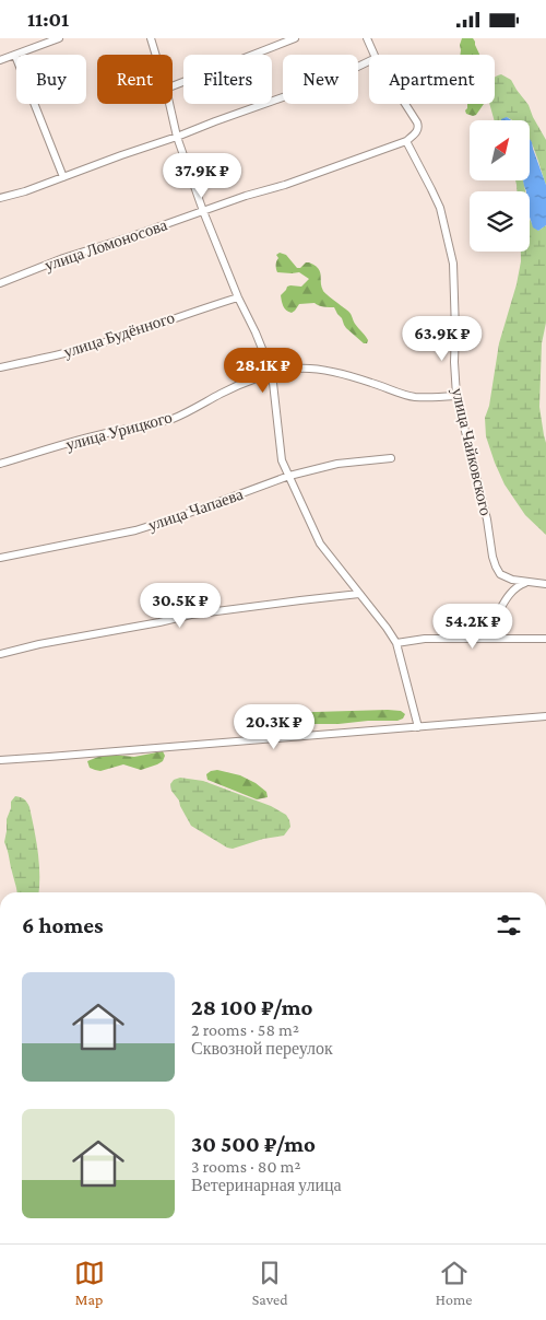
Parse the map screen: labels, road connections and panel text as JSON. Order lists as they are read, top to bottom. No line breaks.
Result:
{"streets":{"street":["улица Ломоносова","улица Будённого","улица Урицкого","улица Чайковского","улица Чапаева"]},"crossings":[["улица Ломоносова","улица Чайковского"],["улица Урицкого","улица Чайковского"]],"north":"top right","page":{"status":"11:01","chip":["Buy","Rent","Filters","New","Apartment"],"price":["37.9K ₽","63.9K ₽","28.1K ₽","30.5K ₽","54.2K ₽","20.3K ₽"],"heading":"6 homes","list":[{"name":"28 100 ₽/mo","note":"2 rooms · 58 m² · Сквозной переулок"},{"name":"30 500 ₽/mo","note":"3 rooms · 80 m² · Ветеринарная улица"}],"tabs":["Map","Saved","Home"]}}
